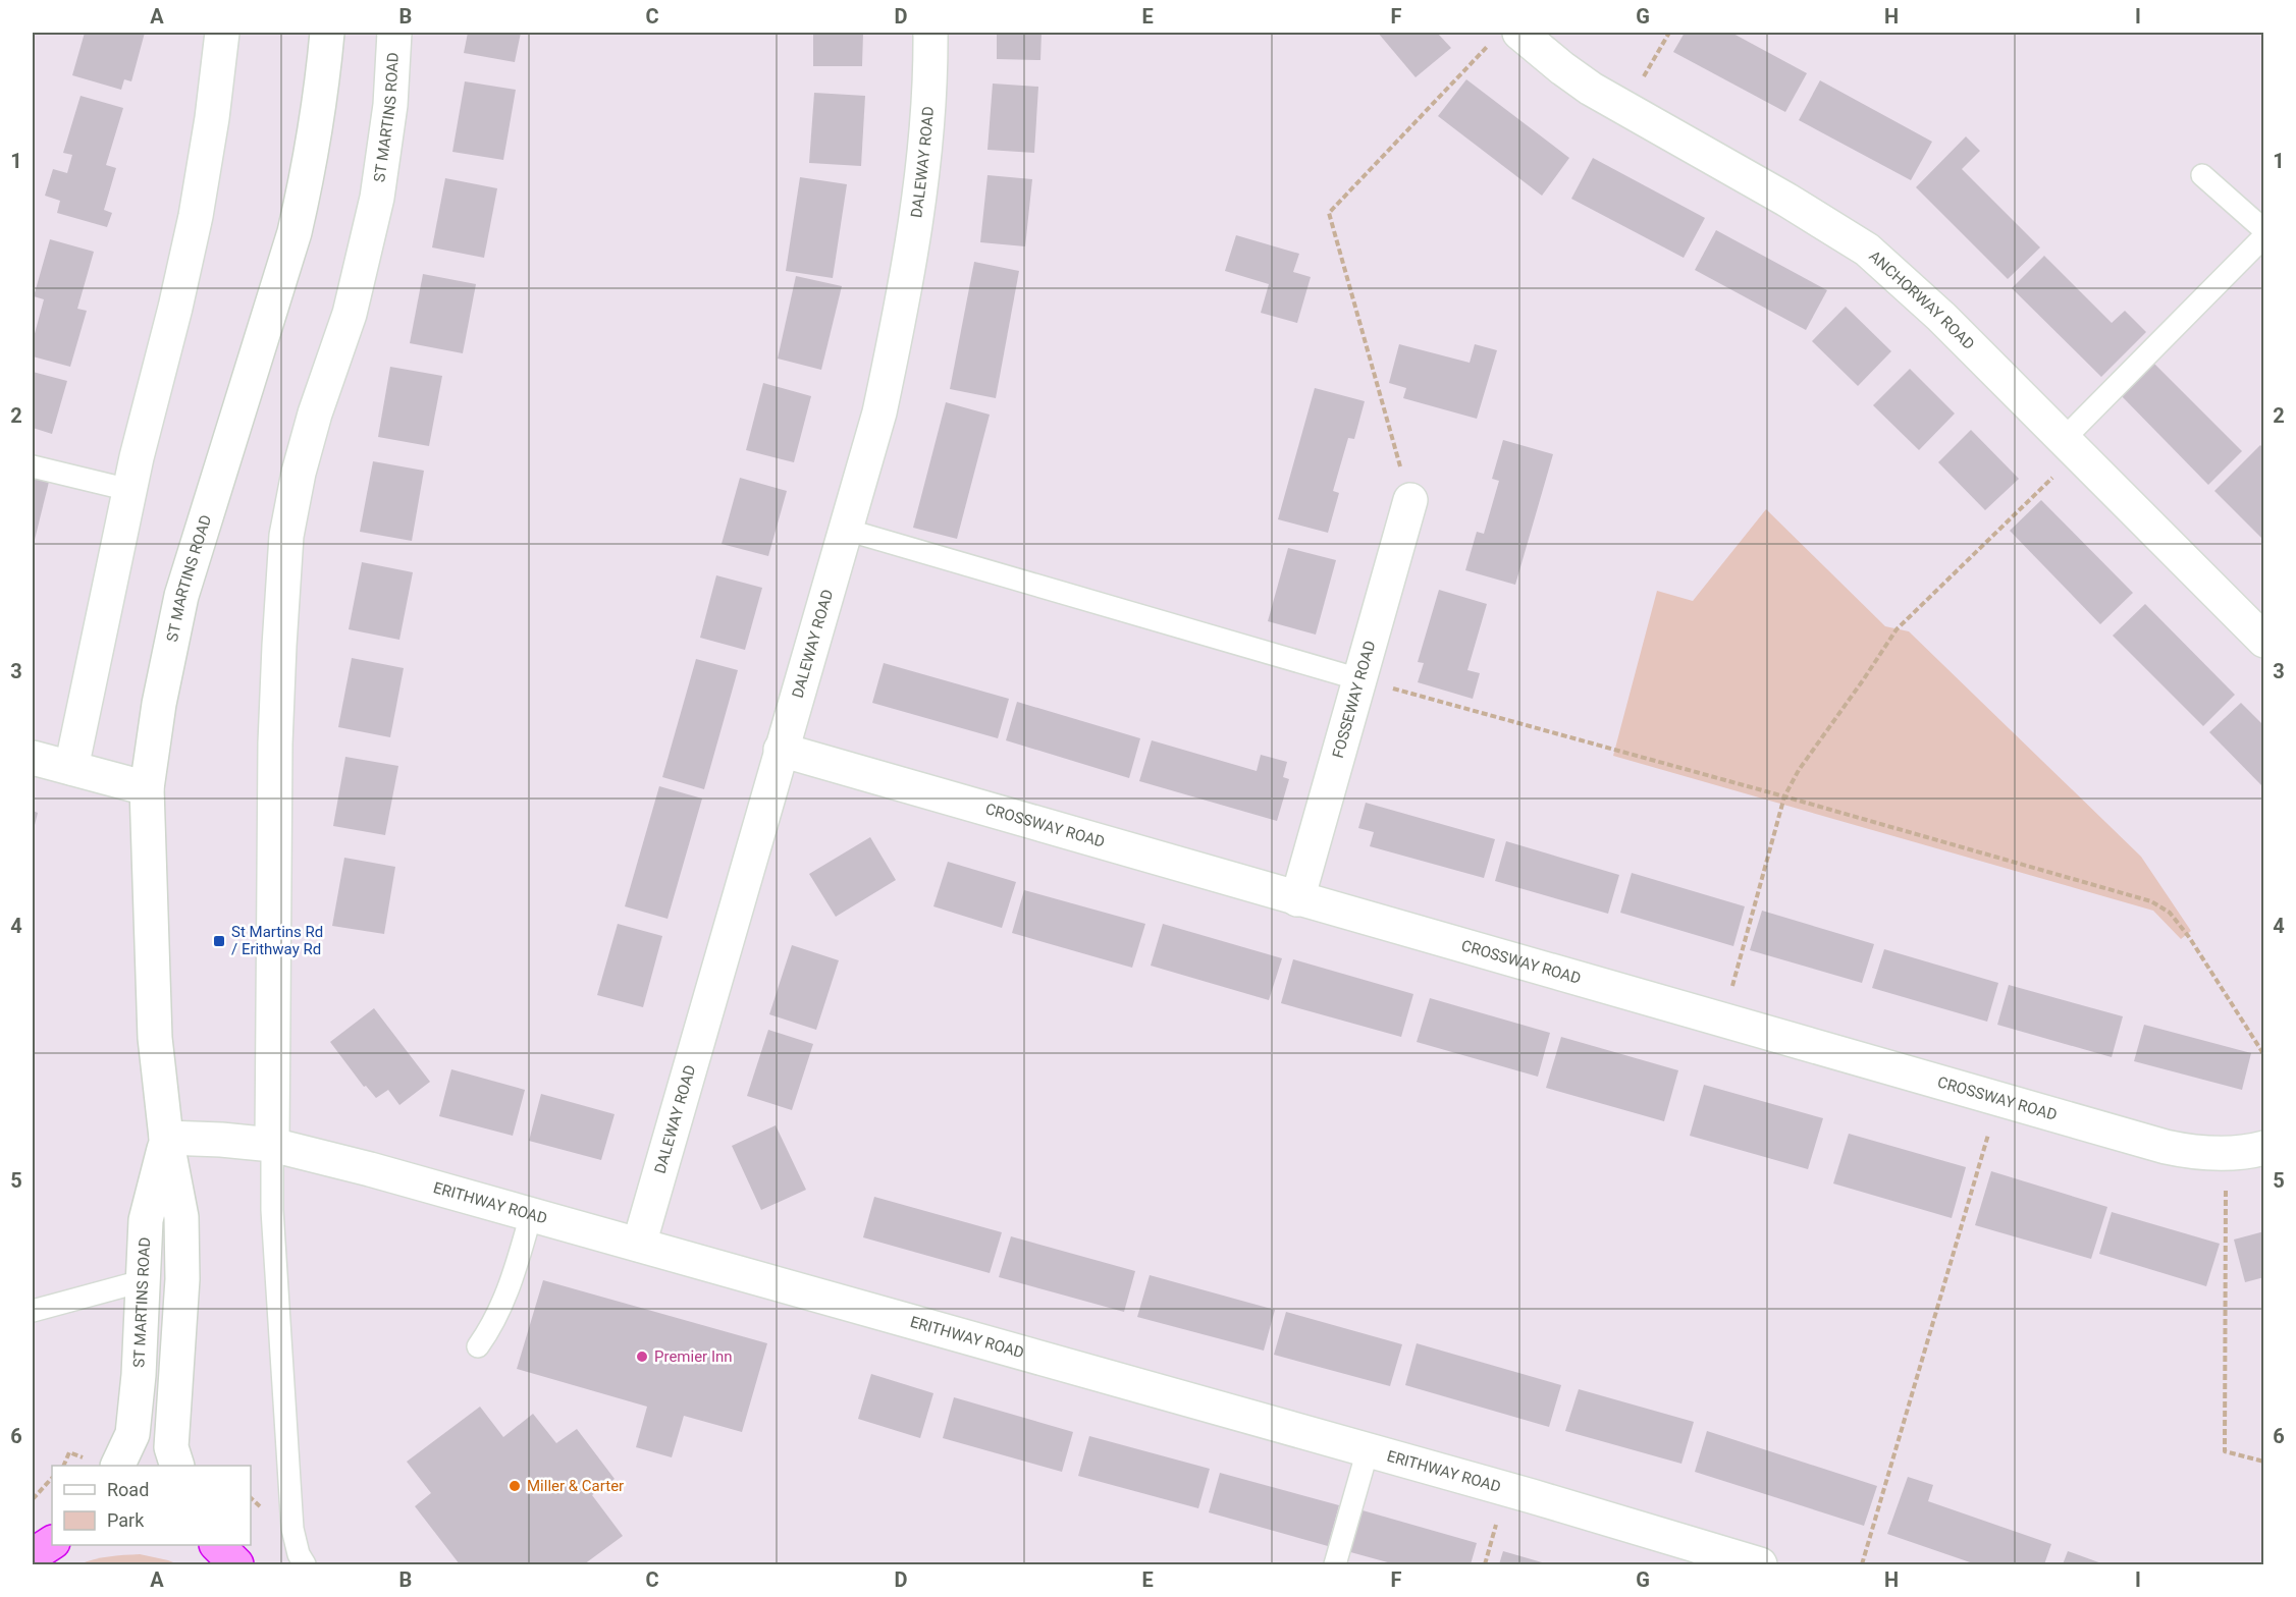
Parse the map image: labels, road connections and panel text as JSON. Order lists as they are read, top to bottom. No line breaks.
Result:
{"streets":{"street":["ST MARTINS ROAD","DALEWAY ROAD","ANCHORWAY ROAD","FOSSEWAY ROAD","CROSSWAY ROAD","ERITHWAY ROAD"]},"crossings":[["ST MARTINS ROAD","ERITHWAY ROAD"],["DALEWAY ROAD","CROSSWAY ROAD"],["DALEWAY ROAD","ERITHWAY ROAD"],["FOSSEWAY ROAD","CROSSWAY ROAD"]],"places":{"transit":["St Martins Rd / Erithway Rd"],"other":["Premier Inn","Miller & Carter"]},"legend":["Road","Park"],"grid":{"columns":["A","B","C","D","E","F","G","H","I"],"rows":["1","2","3","4","5","6"]}}
